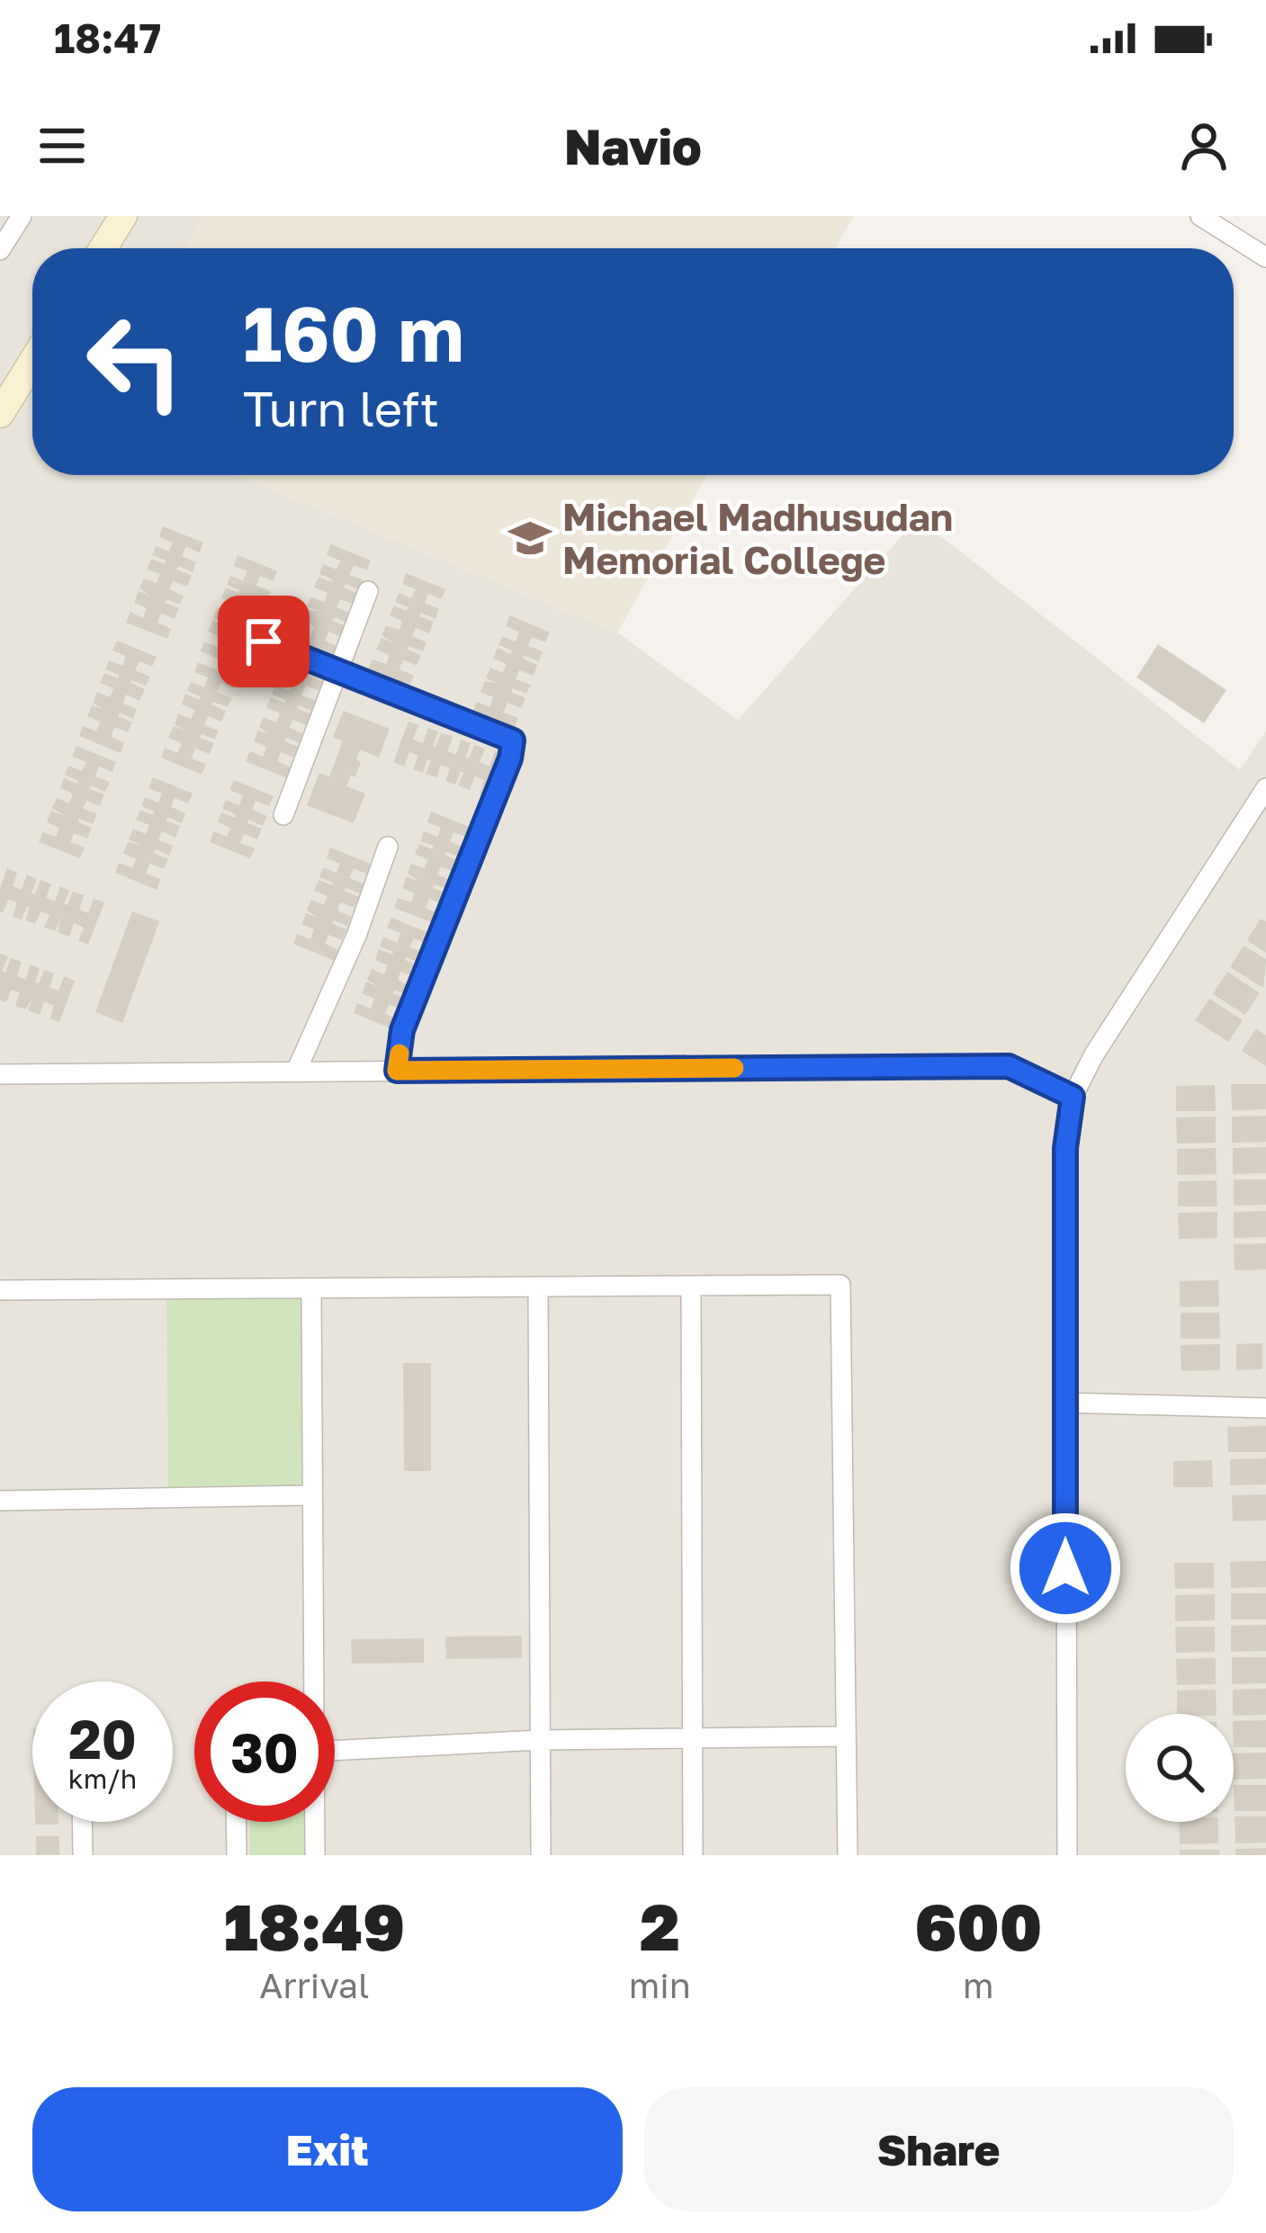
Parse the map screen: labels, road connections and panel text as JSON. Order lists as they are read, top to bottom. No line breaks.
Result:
{"places":{"school or university":["Michael Madhusudan Memorial College"]},"page":{"status":"18:47","header":"Navio","turn":["160 m","Turn left"],"speed":"20 km/h","limit":"30","eta":["18:49","Arrival","2","min","600","m"],"buttons":["Exit","Share"]}}
